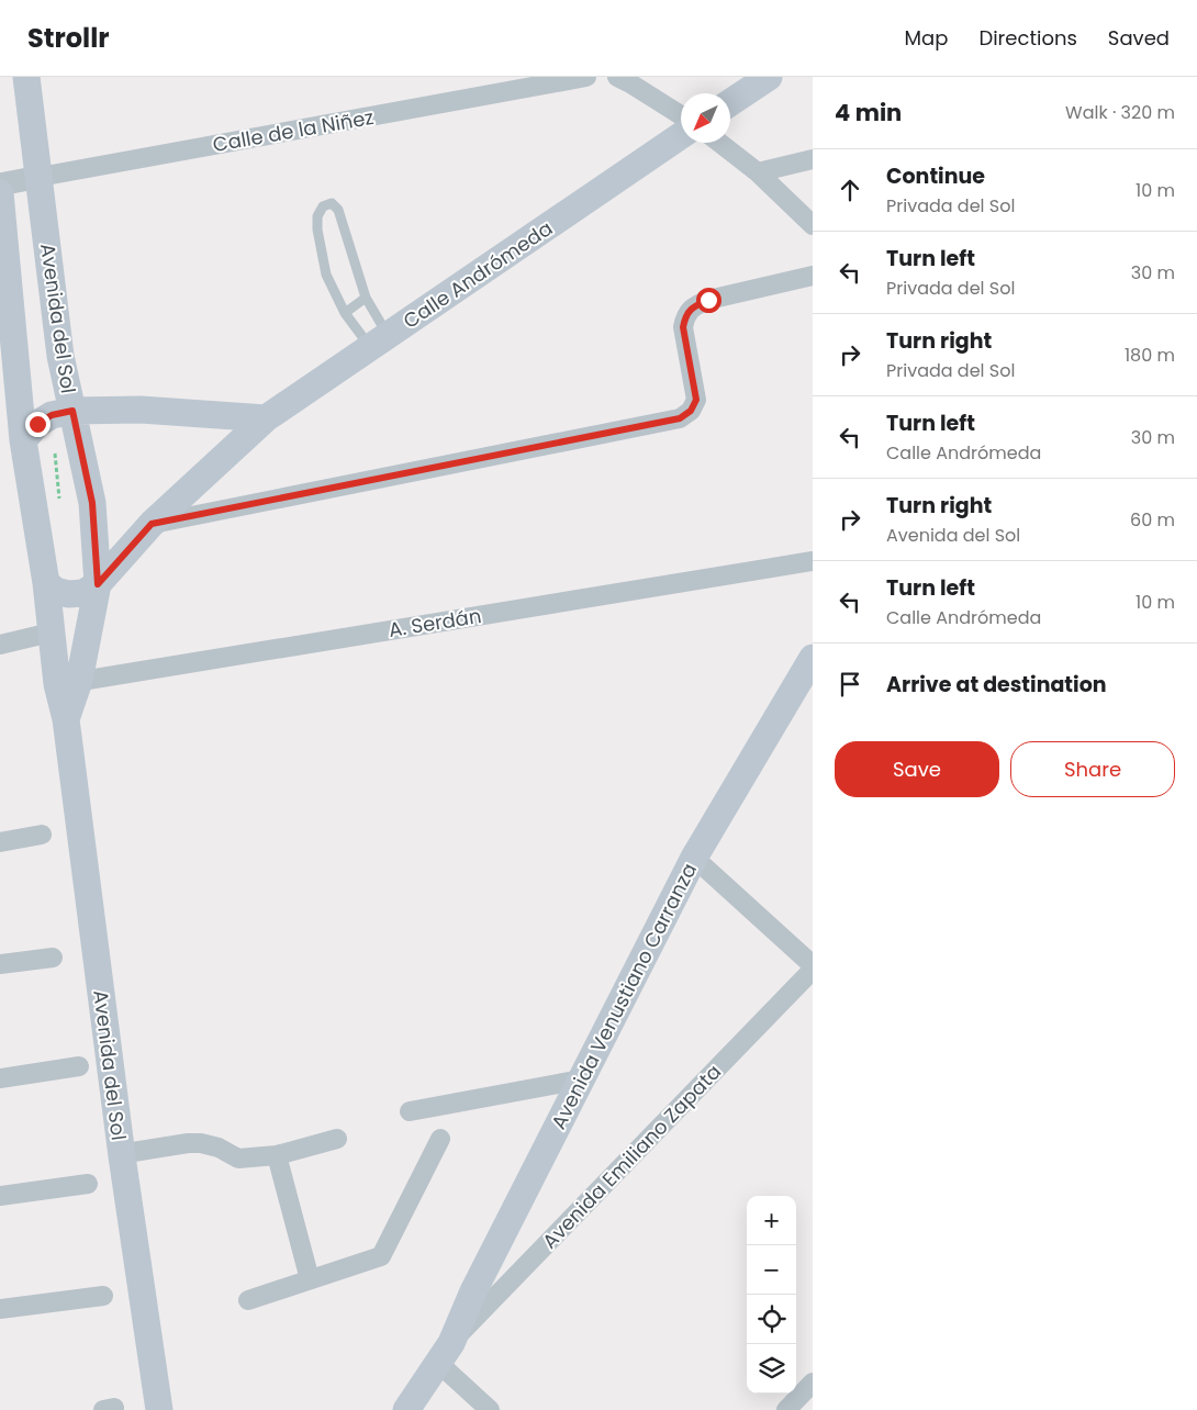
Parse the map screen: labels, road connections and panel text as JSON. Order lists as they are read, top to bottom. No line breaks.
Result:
{"streets":{"main road":["Calle Andrómeda","Avenida del Sol","Avenida Venustiano Carranza"],"street":["Calle de la Niñez","A. Serdán","Avenida Emiliano Zapata"]},"crossings":[["Calle de la Niñez","Avenida del Sol"],["Calle Andrómeda","Avenida del Sol"],["Avenida del Sol","A. Serdán"],["Avenida Venustiano Carranza","Avenida Emiliano Zapata"]],"north":"bottom left","page":{"header":"Strollr","nav":["Map","Directions","Saved"],"heading":["4 min","Walk · 320 m"],"list":[["Continue","Privada del Sol","10 m"],["Turn left","Privada del Sol","30 m"],["Turn right","Privada del Sol","180 m"],["Turn left","Calle Andrómeda","30 m"],["Turn right","Avenida del Sol","60 m"],["Turn left","Calle Andrómeda","10 m"],"Arrive at destination"],"buttons":["Save","Share"],"map_buttons":["+","−"]}}
